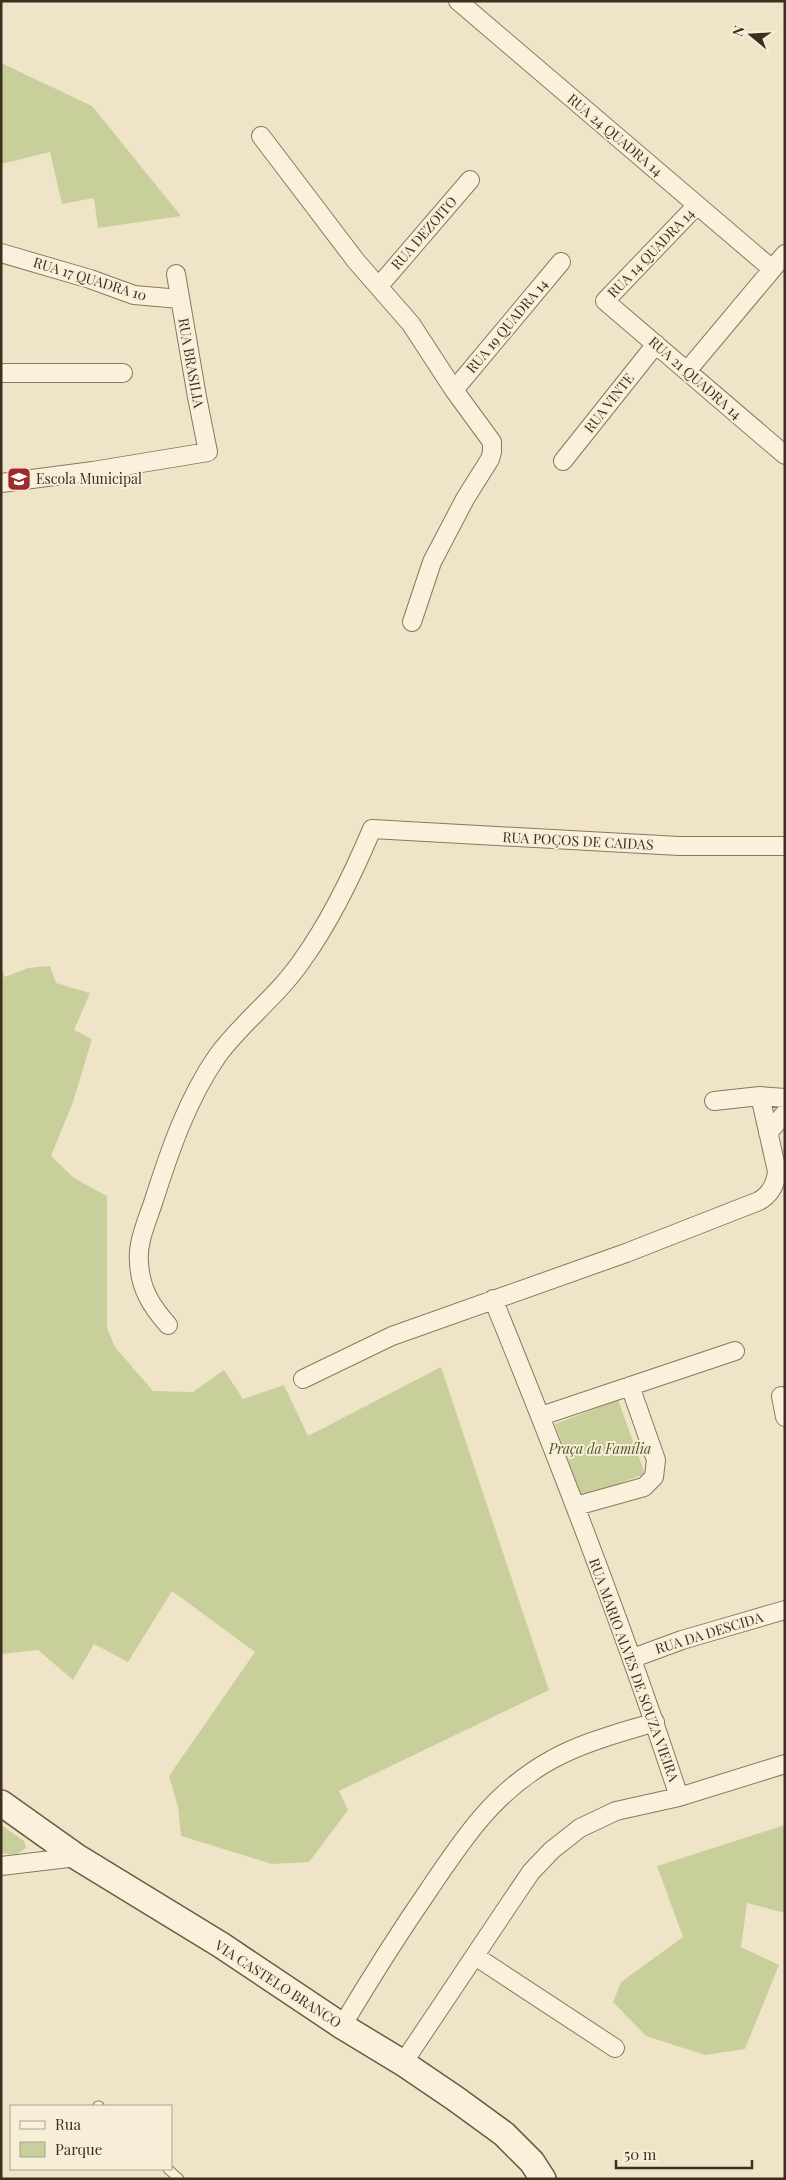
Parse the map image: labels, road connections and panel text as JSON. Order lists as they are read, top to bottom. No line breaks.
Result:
{"streets":{"main road":["VIA CASTELO BRANCO"],"street":["RUA 24 QUADRA 14","RUA DEZOITO","RUA 14 QUADRA 14","RUA 17 QUADRA 10","RUA 19 QUADRA 14","RUA BRASILIA","RUA 21 QUADRA 14","RUA VINTE","RUA POÇOS DE CAIDAS","RUA DA DESCIDA","RUA MARIO ALVES DE SOUZA VIEIRA"]},"crossings":[["RUA 24 QUADRA 14","RUA 14 QUADRA 14"],["RUA 14 QUADRA 14","RUA 21 QUADRA 14"],["RUA 17 QUADRA 10","RUA BRASILIA"],["RUA 21 QUADRA 14","RUA VINTE"],["RUA DA DESCIDA","RUA MARIO ALVES DE SOUZA VIEIRA"],["RUA MARIO ALVES DE SOUZA VIEIRA","VIA CASTELO BRANCO"]],"parks":["Praça da Família"],"places":{"school or university":["Escola Municipal"]},"legend":["Rua","Parque"],"scale_bar":"50 m","north":"left"}
